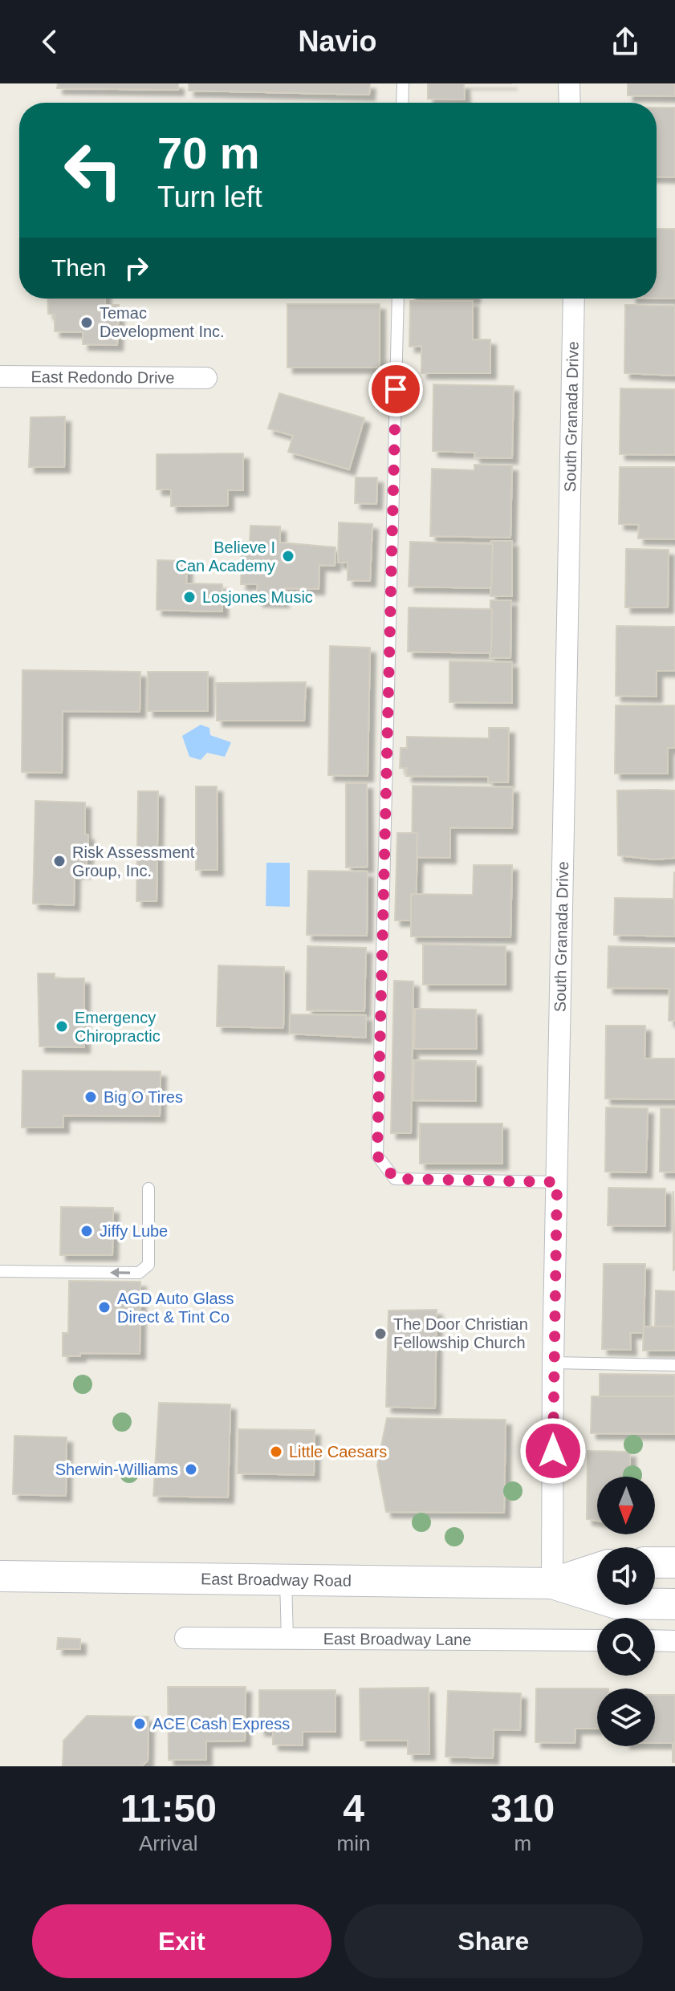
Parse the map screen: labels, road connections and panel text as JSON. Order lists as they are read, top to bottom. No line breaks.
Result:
{"streets":{"main road":["East Broadway Road"],"street":["East Redondo Drive","South Granada Drive","East Broadway Lane"]},"crossings":[["South Granada Drive","East Broadway Road"]],"places":["Temac Development Inc.","Believe I Can Academy","Losjones Music","Risk Assessment Group, Inc.","Emergency Chiropractic","Big O Tires","Jiffy Lube","AGD Auto Glass Direct & Tint Co","The Door Christian Fellowship Church","Little Caesars","Sherwin-Williams","ACE Cash Express"],"north":"bottom","page":{"header":"Navio","turn":["70 m","Turn left"],"then":"Then","eta":["11:50","Arrival","4","min","310","m"],"buttons":["Exit","Share"]}}
